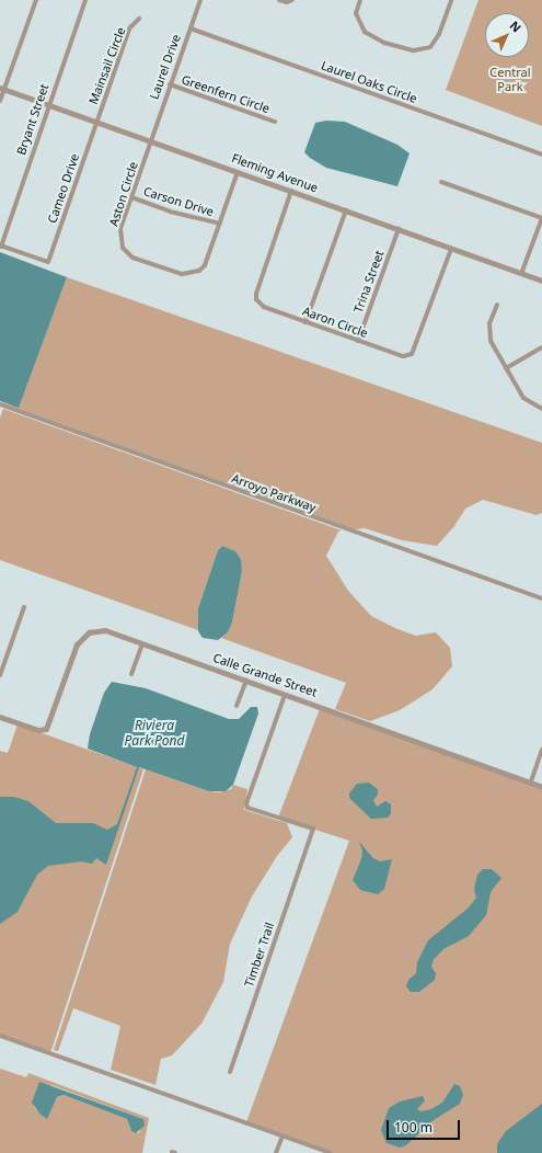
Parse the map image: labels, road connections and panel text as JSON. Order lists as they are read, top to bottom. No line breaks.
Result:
{"streets":{"street":["Mainsail Circle","Laurel Drive","Laurel Oaks Circle","Greenfern Circle","Bryant Street","Fleming Avenue","Cameo Drive","Aston Circle","Carson Drive","Trina Street","Aaron Circle","Arroyo Parkway","Calle Grande Street","Timber Trail"]},"crossings":[["Mainsail Circle","Fleming Avenue"],["Mainsail Circle","Cameo Drive"],["Laurel Drive","Laurel Oaks Circle"],["Laurel Drive","Greenfern Circle"],["Laurel Drive","Fleming Avenue"],["Laurel Drive","Aston Circle"],["Bryant Street","Fleming Avenue"],["Bryant Street","Cameo Drive"],["Fleming Avenue","Cameo Drive"],["Fleming Avenue","Aston Circle"],["Fleming Avenue","Trina Street"],["Fleming Avenue","Aaron Circle"],["Aston Circle","Carson Drive"],["Trina Street","Aaron Circle"],["Calle Grande Street","Timber Trail"]],"water":["Riviera Park Pond"],"parks":["Central Park"],"scale_bar":"100 m","north":"top right"}
